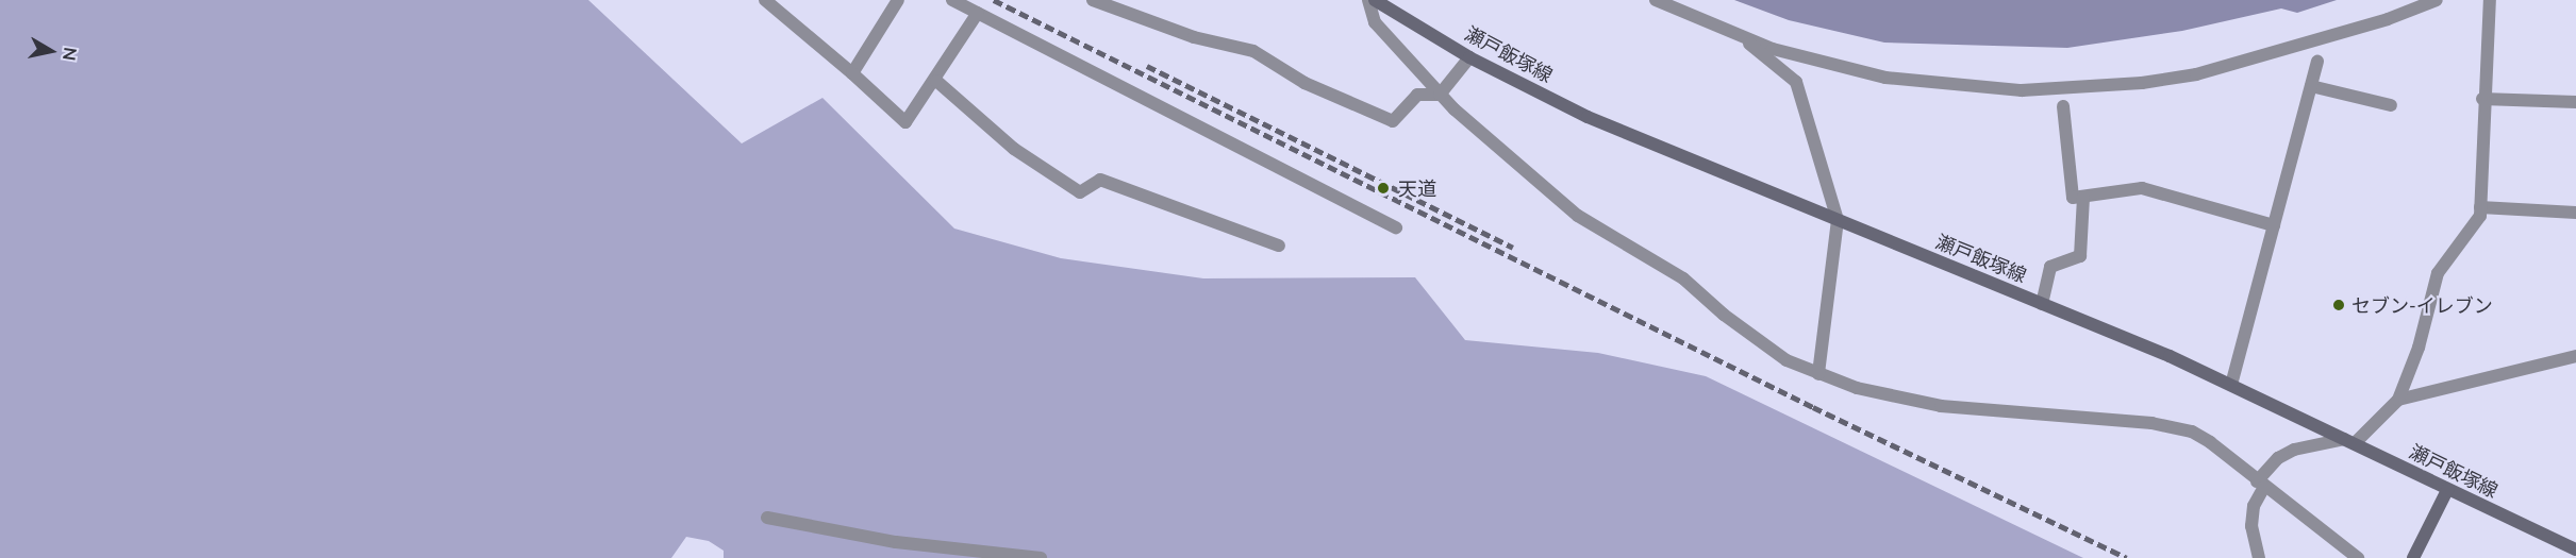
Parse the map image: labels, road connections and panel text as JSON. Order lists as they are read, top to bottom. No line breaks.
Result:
{"streets":{"main road":["瀬戸飯塚線"]},"places":["天道","セブン-イレブン"],"north":"right"}
